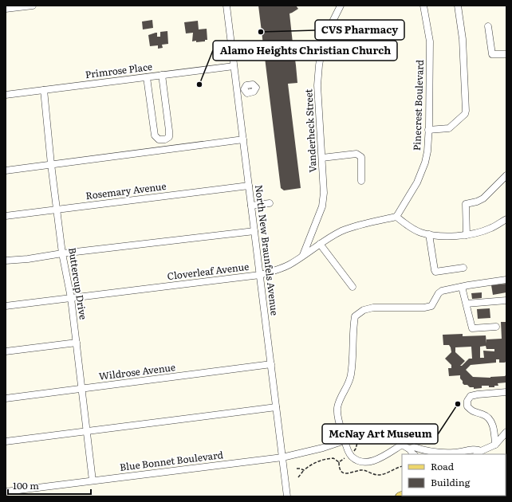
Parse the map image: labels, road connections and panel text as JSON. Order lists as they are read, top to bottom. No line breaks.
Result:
{"streets":{"street":["Primrose Place","Pinecrest Boulevard","Vanderheck Street","Rosemary Avenue","North New Braunfels Avenue","Cloverleaf Avenue","Buttercup Drive","Wildrose Avenue","Blue Bonnet Boulevard"]},"crossings":[["Primrose Place","North New Braunfels Avenue"],["Primrose Place","Buttercup Drive"],["Pinecrest Boulevard","Cloverleaf Avenue"],["Vanderheck Street","Cloverleaf Avenue"],["Rosemary Avenue","North New Braunfels Avenue"],["Rosemary Avenue","Buttercup Drive"],["North New Braunfels Avenue","Cloverleaf Avenue"],["North New Braunfels Avenue","Wildrose Avenue"],["North New Braunfels Avenue","Blue Bonnet Boulevard"],["Cloverleaf Avenue","Buttercup Drive"],["Buttercup Drive","Wildrose Avenue"],["Buttercup Drive","Blue Bonnet Boulevard"]],"places":["CVS Pharmacy","Alamo Heights Christian Church","McNay Art Museum"],"legend":["Road","Building"],"scale_bar":"100 m"}
